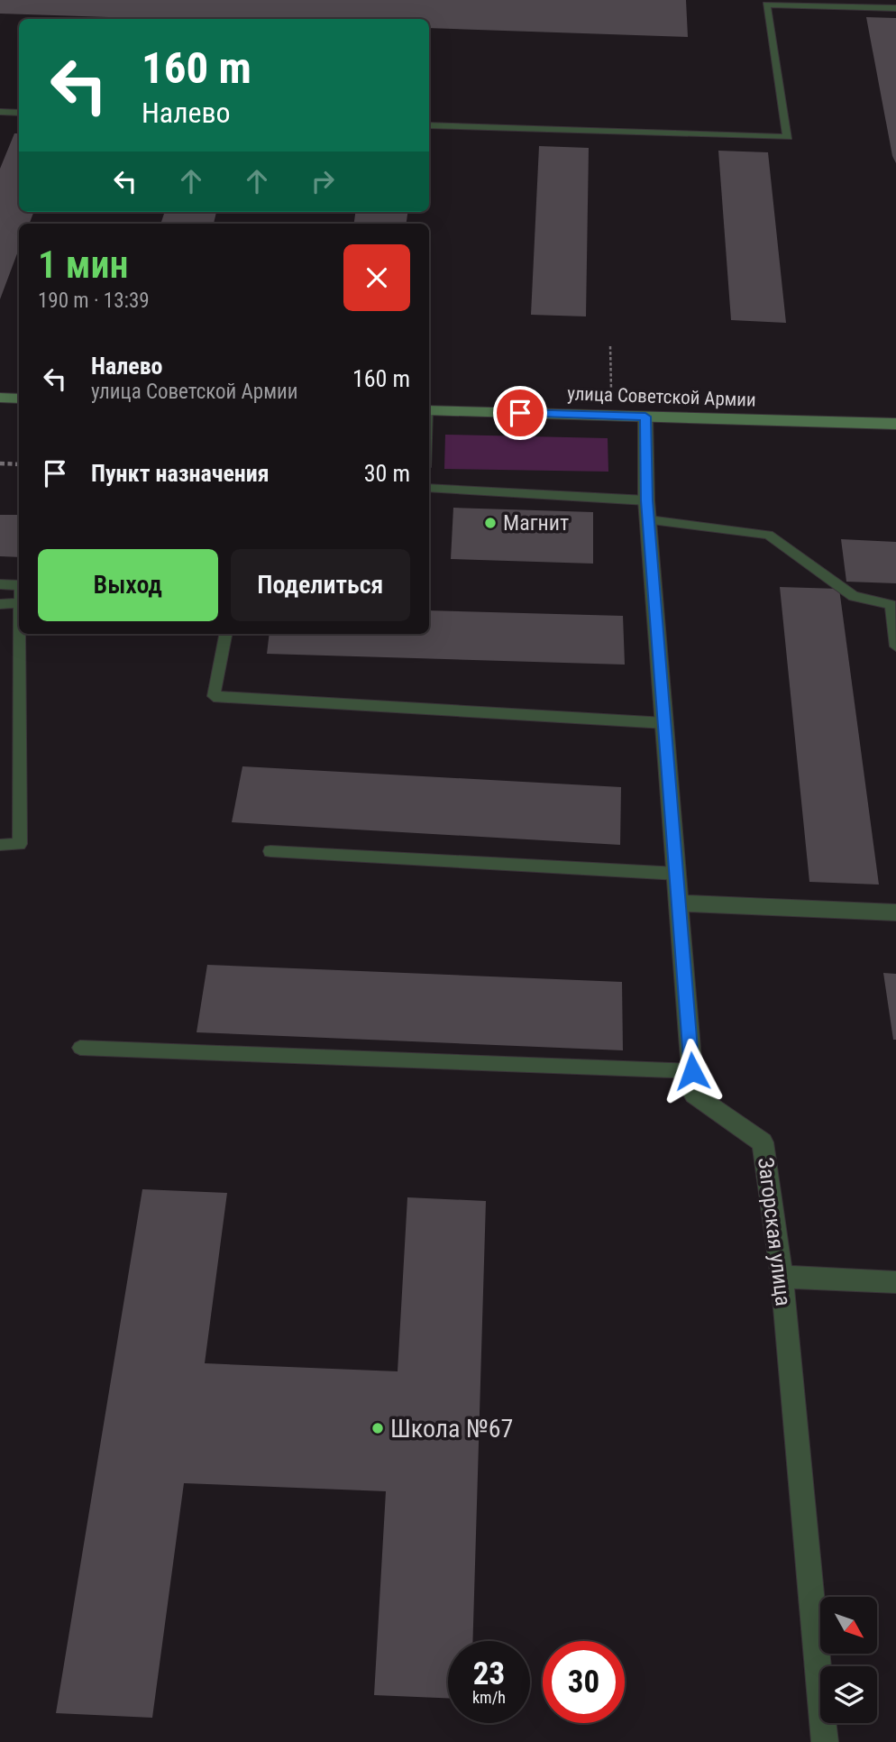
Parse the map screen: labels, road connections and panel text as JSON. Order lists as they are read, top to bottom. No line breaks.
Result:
{"streets":{"main road":["улица Советской Армии"],"street":["Загорская улица"]},"crossings":[["улица Советской Армии","Загорская улица"]],"places":["Магнит","Школа №67"],"north":"bottom right","page":{"turn":["160 m","Налево"],"heading":["1 мин","190 m · 13:39"],"list":[{"name":"Налево","note":"улица Советской Армии","value":"160 m"},{"name":"Пункт назначения","value":"30 m"}],"buttons":["Выход","Поделиться"],"speed":"23 km/h","limit":"30"}}
